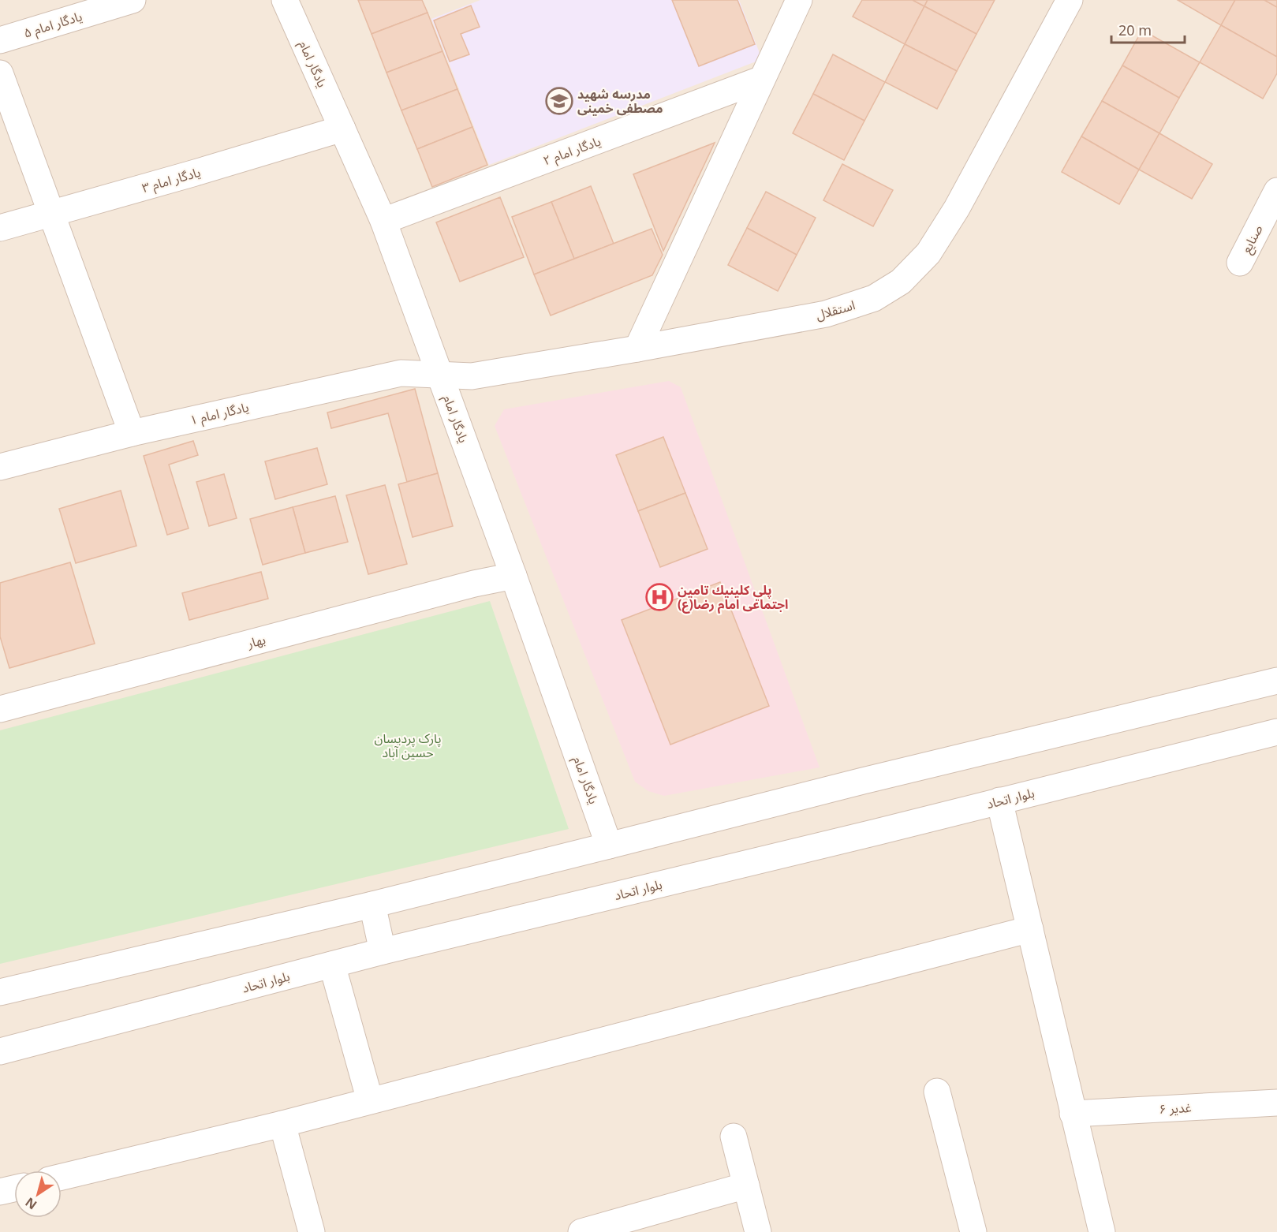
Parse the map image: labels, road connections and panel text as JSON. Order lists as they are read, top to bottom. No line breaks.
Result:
{"streets":{"street":["یادگار امام ۵","یادگار امام","یادگار امام ۲","یادگار امام ۳","صنایع","استقلال","یادگار امام ۱","بهار","بلوار اتحاد","غدیر ۶"]},"crossings":[["یادگار امام","یادگار امام ۲"],["یادگار امام","یادگار امام ۳"],["یادگار امام","استقلال"],["یادگار امام","یادگار امام ۱"],["یادگار امام","بهار"],["استقلال","یادگار امام ۱"]],"parks":["پارک پردیسان حسین آباد"],"places":{"school or university":["مدرسه شهید مصطفی خمینی"],"hospital":["پلي كلينيك تامین اجتماعی امام رضا(ع)"]},"scale_bar":"20 m","north":"bottom left"}
